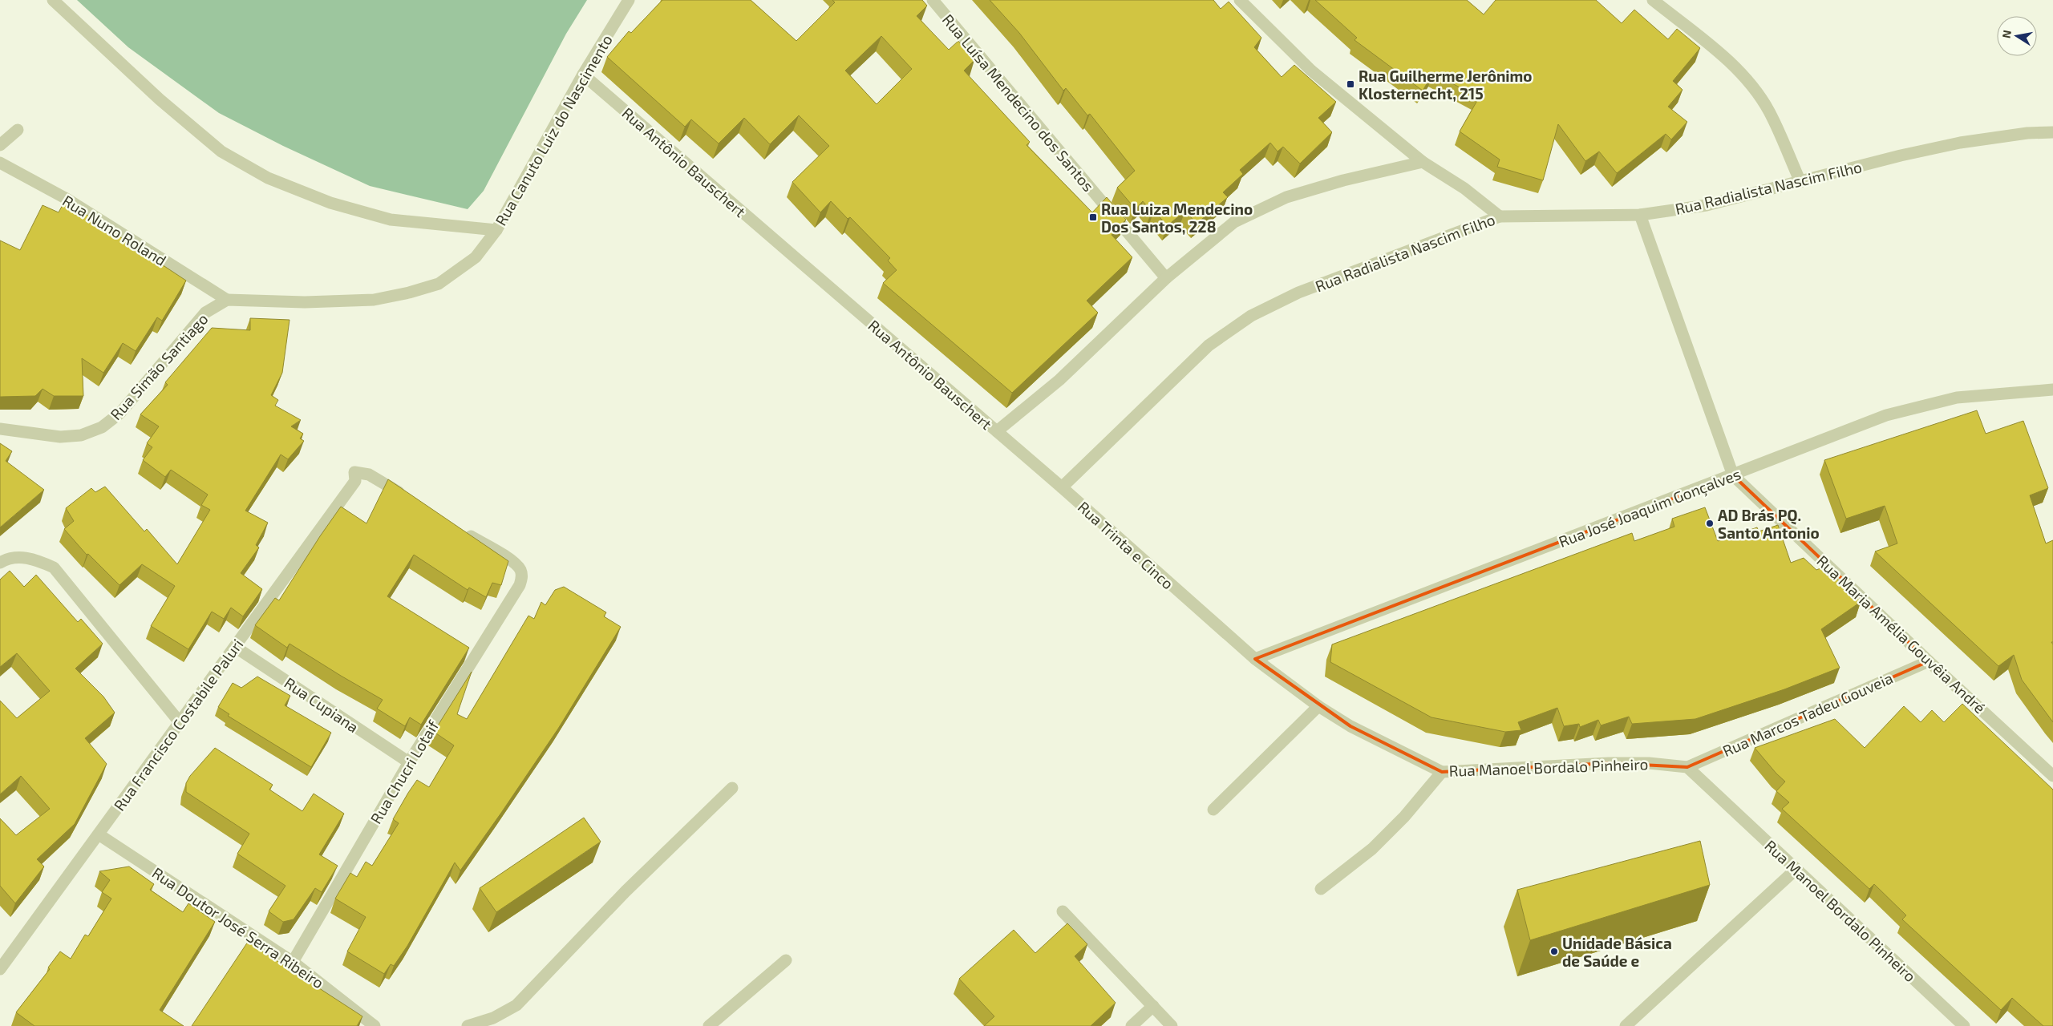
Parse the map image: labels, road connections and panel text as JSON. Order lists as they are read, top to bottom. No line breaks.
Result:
{"streets":{"street":["Rua Luísa Mendecino dos Santos","Rua Canuto Luiz do Nascimento","Rua Antônio Bauschert","Rua Radialista Nascim Filho","Rua Nuno Roland","Rua Simão Santiago","Rua José Joaquim Gonçalves","Rua Trinta e Cinco","Rua Maria Amélia Gouvêia André","Rua Cupiana","Rua Marcos Tadeu Gouveia","Rua Francisco Costabile Paluri","Rua Manoel Bordalo Pinheiro","Rua Chucri Lotaif","Rua Doutor José Serra Ribeiro"]},"crossings":[["Rua Luísa Mendecino dos Santos","Rua Antônio Bauschert"],["Rua Canuto Luiz do Nascimento","Rua Antônio Bauschert"],["Rua Canuto Luiz do Nascimento","Rua Nuno Roland"],["Rua Canuto Luiz do Nascimento","Rua Simão Santiago"],["Rua Antônio Bauschert","Rua Trinta e Cinco"],["Rua Radialista Nascim Filho","Rua Trinta e Cinco"],["Rua Nuno Roland","Rua Simão Santiago"],["Rua José Joaquim Gonçalves","Rua Trinta e Cinco"],["Rua José Joaquim Gonçalves","Rua Maria Amélia Gouvêia André"],["Rua José Joaquim Gonçalves","Rua Manoel Bordalo Pinheiro"],["Rua Trinta e Cinco","Rua Manoel Bordalo Pinheiro"],["Rua Maria Amélia Gouvêia André","Rua Marcos Tadeu Gouveia"],["Rua Cupiana","Rua Francisco Costabile Paluri"],["Rua Cupiana","Rua Chucri Lotaif"],["Rua Marcos Tadeu Gouveia","Rua Manoel Bordalo Pinheiro"],["Rua Francisco Costabile Paluri","Rua Doutor José Serra Ribeiro"],["Rua Chucri Lotaif","Rua Doutor José Serra Ribeiro"]],"places":{"transit":["Rua Guilherme Jerônimo Klosternecht, 215","Rua Luiza Mendecino Dos Santos, 228"],"other":["AD Brás PQ. Santo Antonio","Unidade Básica de Saúde e"]},"north":"left"}
